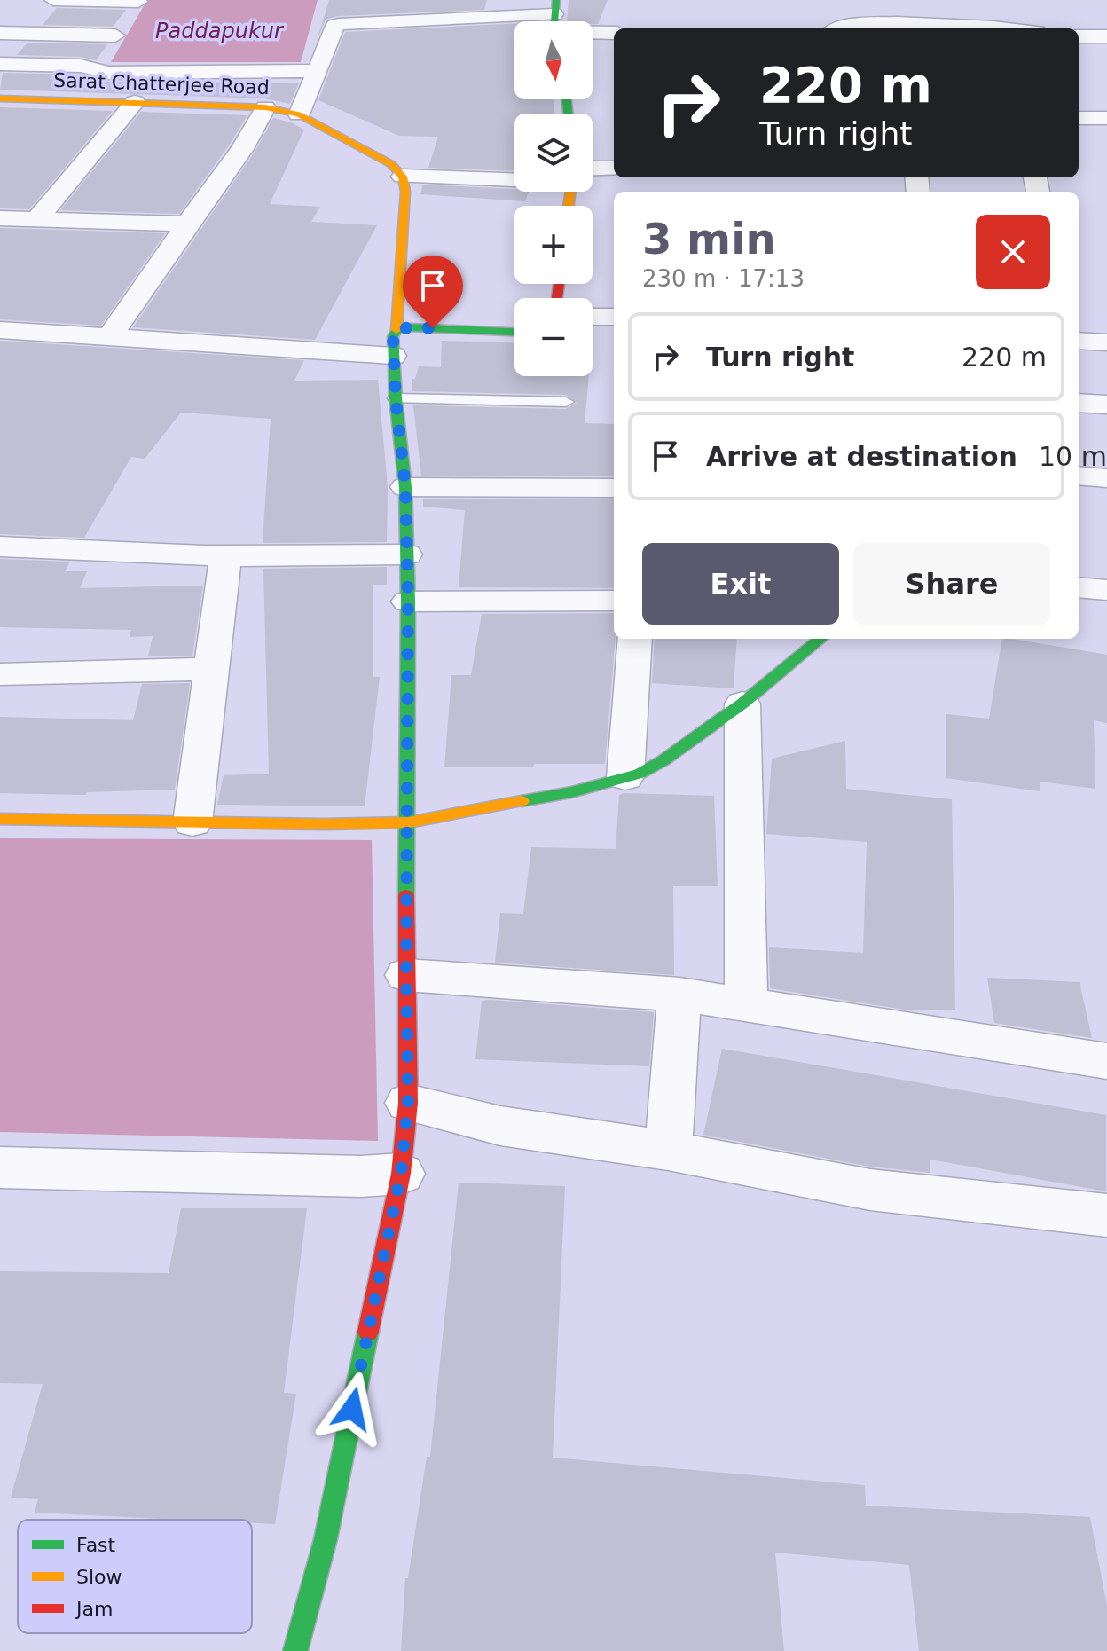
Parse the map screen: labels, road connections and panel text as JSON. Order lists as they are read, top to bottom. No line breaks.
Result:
{"streets":{"street":["Sarat Chatterjee Road"]},"water":["Paddapukur"],"legend":["Fast","Slow","Jam"],"north":"bottom","page":{"map_buttons":["+","−"],"turn":["220 m","Turn right"],"heading":["3 min","230 m · 17:13"],"list":[{"name":"Turn right","value":"220 m"},{"name":"Arrive at destination","value":"10 m"}],"buttons":["Exit","Share"]}}
